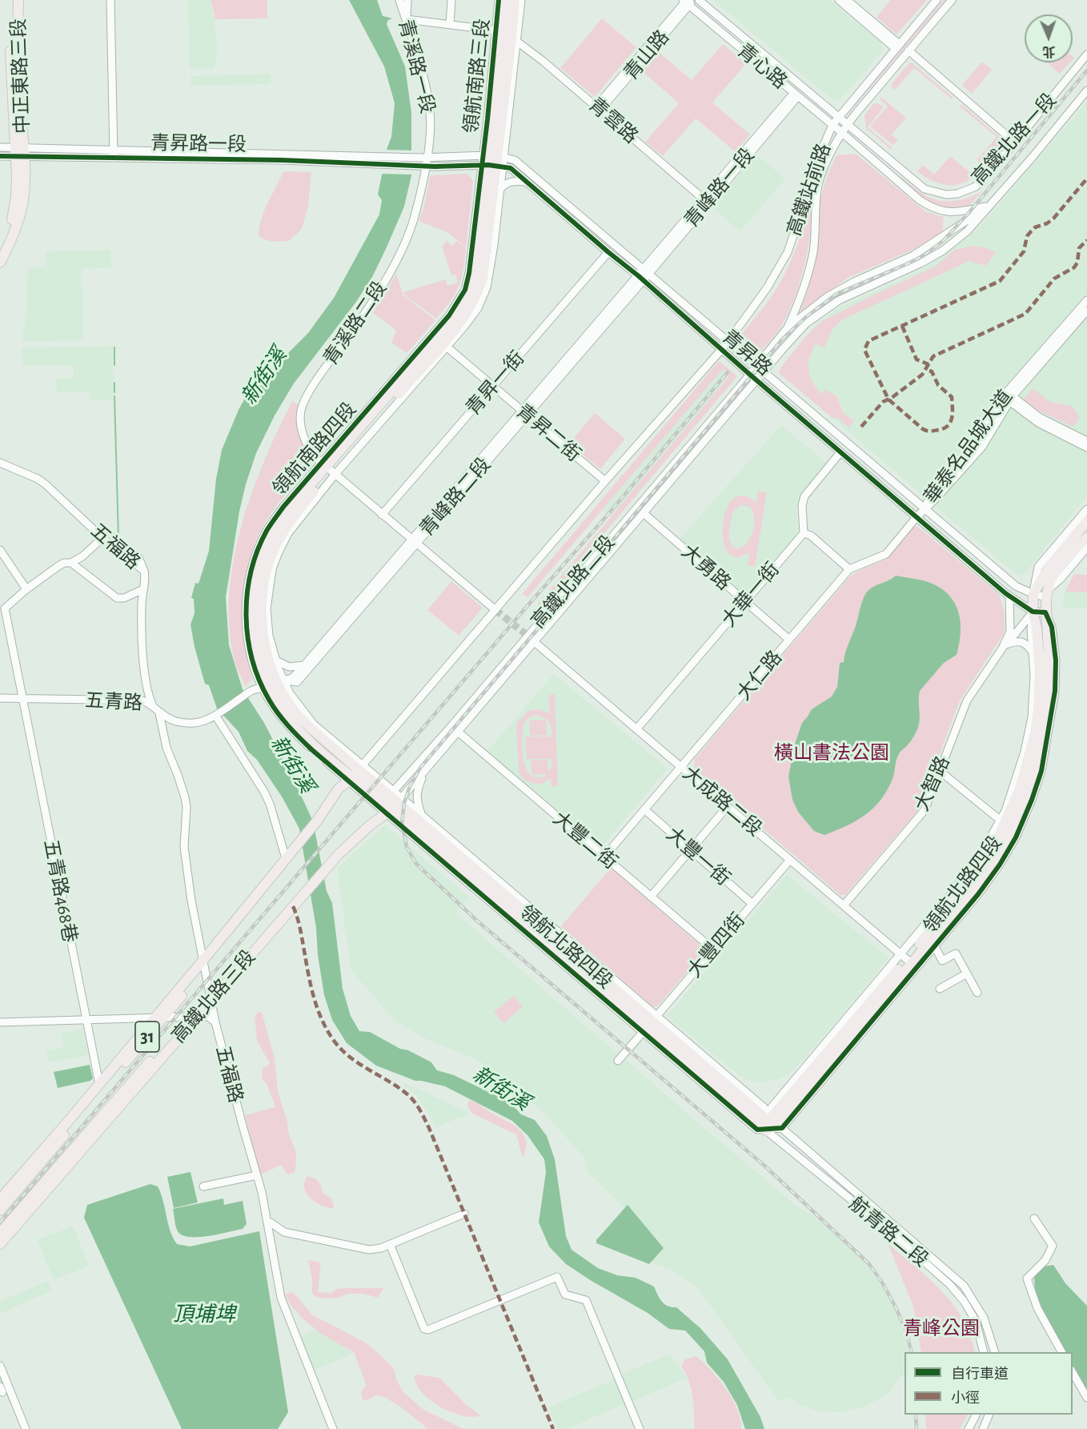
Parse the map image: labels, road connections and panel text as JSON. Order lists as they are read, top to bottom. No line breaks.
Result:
{"streets":{"main road":["中正東路三段","領航南路三段","領航南路四段","領航北路四段","高鐵北路三段","31"],"street":["青山路","青溪路一段","青心路","青雲路","高鐵北路一段","青昇路一段","青峰路一段","高鐵站前路","青溪路二段","青昇路","青昇一街","青昇二街","華泰名品城大道","青峰路二段","五福路","大勇路","高鐵北路二段","大華一街","大仁路","五青路","大智路","大成路二段","大豐二街","大豐一街","五青路468巷","大豐四街","航青路二段"]},"crossings":[["青山路","青心路"],["青山路","青雲路"],["青溪路一段","青雲路"],["青溪路一段","青溪路二段"],["青心路","高鐵北路一段"],["青心路","青峰路一段"],["青心路","高鐵站前路"],["中正東路三段","青昇路一段"],["領航南路三段","青雲路"],["領航南路三段","青昇路"],["領航南路三段","領航南路四段"],["青雲路","青峰路一段"],["高鐵北路一段","高鐵站前路"],["高鐵北路一段","青昇路"],["高鐵北路一段","高鐵北路二段"],["青峰路一段","青昇路"],["青峰路一段","青峰路二段"],["高鐵站前路","青昇路"],["青溪路二段","青昇一街"],["青溪路二段","領航南路四段"],["青溪路二段","青峰路二段"],["青昇路","青昇一街"],["青昇路","華泰名品城大道"],["青昇路","領航南路四段"],["青昇路","青峰路二段"],["青昇路","高鐵北路二段"],["青昇路","大仁路"],["青昇路","大智路"],["青昇路","領航北路四段"],["青昇一街","青昇二街"],["青昇二街","領航南路四段"],["青昇二街","青峰路二段"],["華泰名品城大道","大仁路"],["領航南路四段","青峰路二段"],["領航南路四段","領航北路四段"],["領航南路四段","高鐵北路三段"],["五福路","五青路"],["五福路","高鐵北路三段"],["大勇路","高鐵北路二段"],["大勇路","大華一街"],["大勇路","大仁路"],["高鐵北路二段","大成路二段"],["高鐵北路二段","大豐二街"],["高鐵北路二段","領航北路四段"],["高鐵北路二段","高鐵北路三段"],["大華一街","大成路二段"],["大仁路","大成路二段"],["大仁路","大豐二街"],["大仁路","大豐一街"],["五青路","五青路468巷"],["大智路","大成路二段"],["大智路","領航北路四段"],["大成路二段","領航北路四段"],["大成路二段","大豐四街"],["大豐二街","大豐四街"],["大豐一街","大豐四街"],["領航北路四段","大豐四街"],["領航北路四段","高鐵北路三段"],["領航北路四段","航青路二段"],["五青路468巷","高鐵北路三段"]],"water":["新街溪","頂埔埤"],"parks":["橫山書法公園","青峰公園"],"legend":["自行車道","小徑"],"north":"bottom"}
